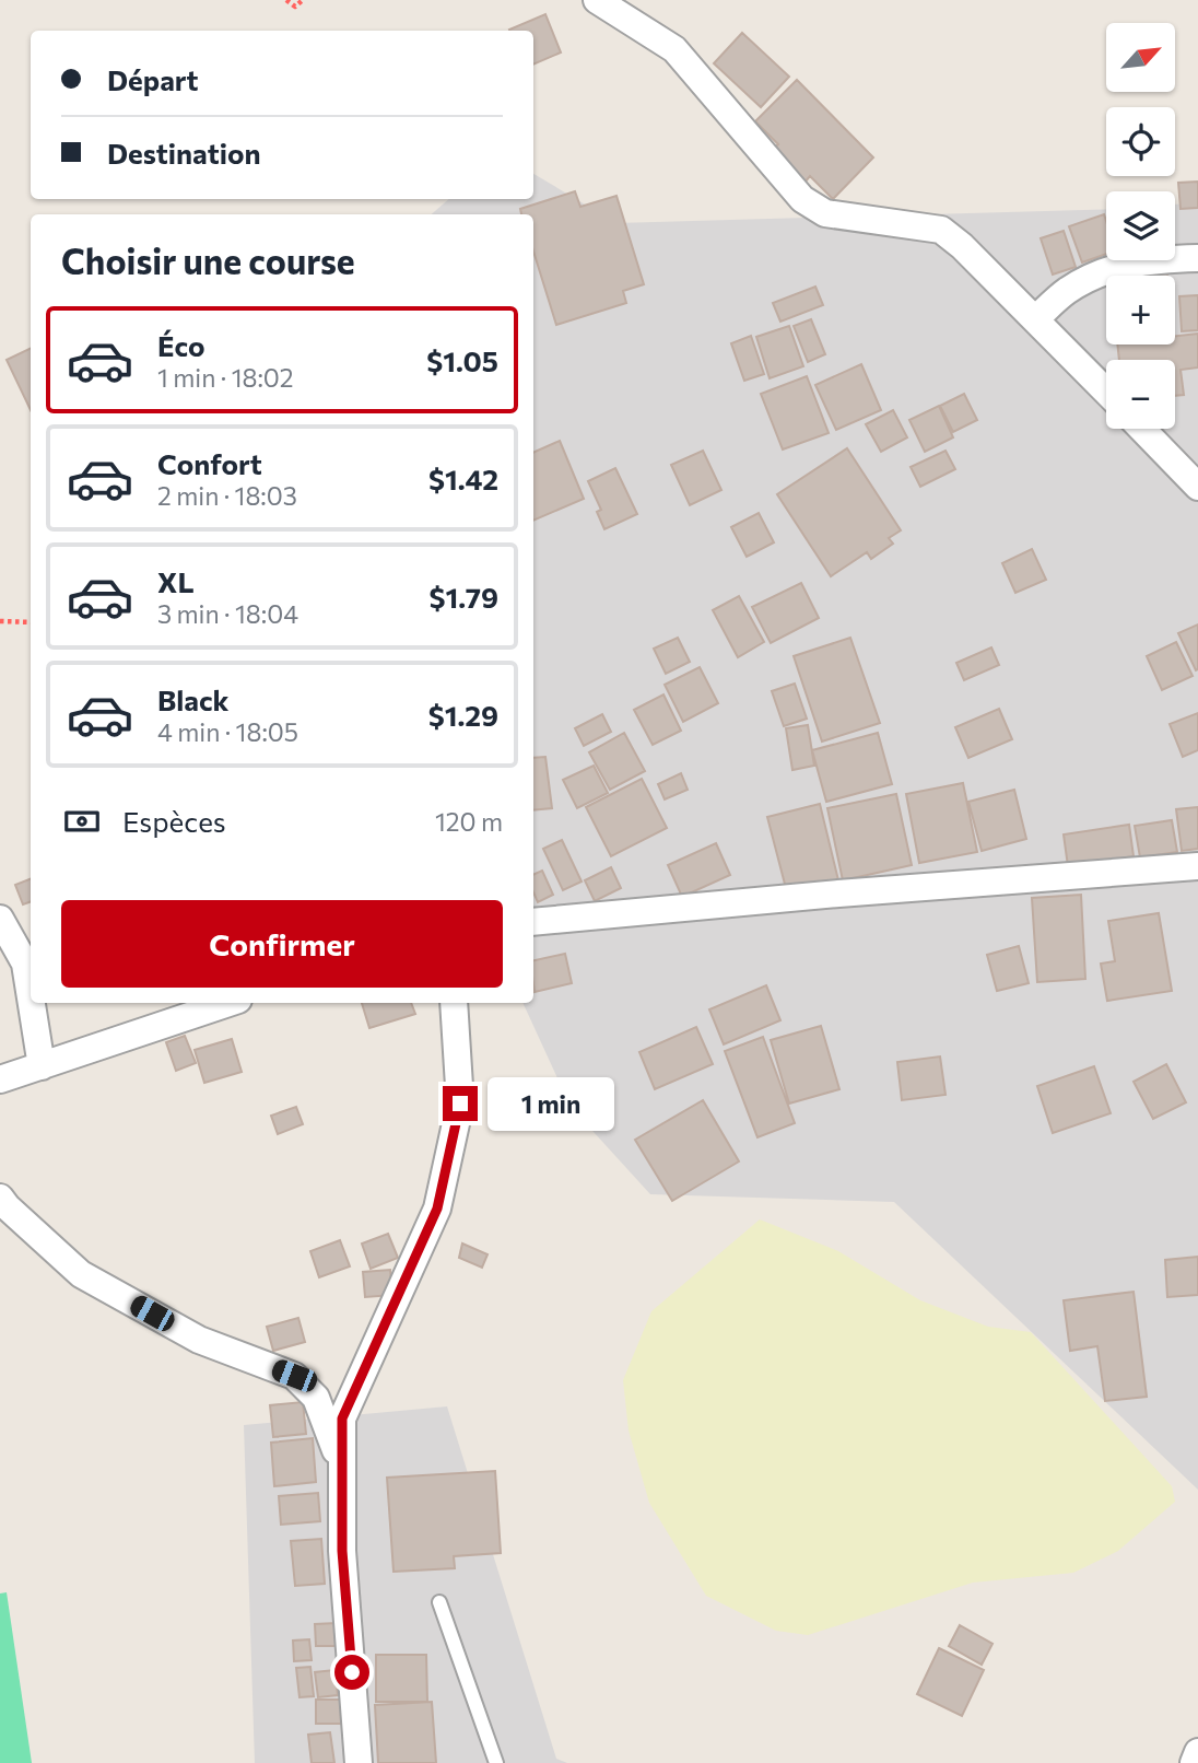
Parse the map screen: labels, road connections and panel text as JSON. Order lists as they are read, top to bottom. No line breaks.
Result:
{"north":"top right","page":{"map_buttons":["+","−"],"banner":["Départ","Destination"],"heading":"Choisir une course","list":[{"name":"Éco","note":"1 min · 18:02","value":"$1.05"},{"name":"Confort","note":"2 min · 18:03","value":"$1.42"},{"name":"XL","note":"3 min · 18:04","value":"$1.79"},{"name":"Black","note":"4 min · 18:05","value":"$1.29"}],"pay":["Espèces","120 m"],"buttons":"Confirmer","bubble":"1 min"}}
